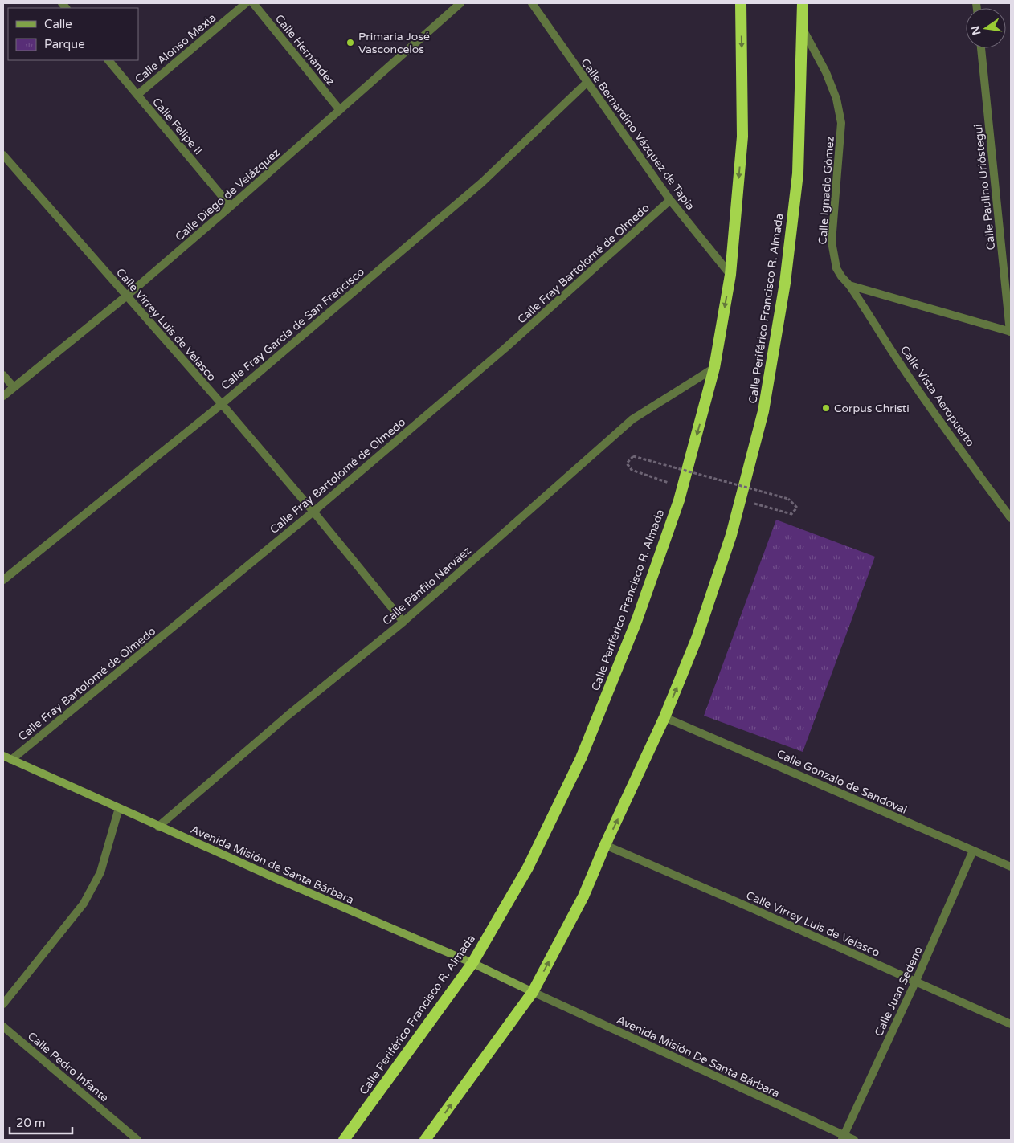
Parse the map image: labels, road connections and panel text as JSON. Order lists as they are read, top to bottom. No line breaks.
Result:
{"streets":{"highway":["Calle Periférico Francisco R. Almada"],"main road":["Avenida Misión de Santa Bárbara"],"street":["Calle Alonso Mexia","Calle Hernández","Calle Felipe II","Calle Bernardino Vázquez de Tapia","Calle Paulino Urióstegui","Calle Ignacio Gómez","Calle Diego de Velázquez","Calle Fray Bartolomé de Olmedo","Calle Virrey Luis de Velasco","Calle Fray García de San Francisco","Calle Vista Aeropuerto","Calle Pánfilo Narváez","Calle Gonzalo de Sandoval","Calle Juan Sedeno","Avenida Misión De Santa Bárbara","Calle Pedro Infante"]},"crossings":[["Calle Alonso Mexia","Calle Felipe II"],["Calle Hernández","Calle Diego de Velázquez"],["Calle Felipe II","Calle Diego de Velázquez"],["Calle Bernardino Vázquez de Tapia","Calle Fray Bartolomé de Olmedo"],["Calle Bernardino Vázquez de Tapia","Calle Periférico Francisco R. Almada"],["Calle Bernardino Vázquez de Tapia","Calle Fray García de San Francisco"],["Calle Ignacio Gómez","Calle Periférico Francisco R. Almada"],["Calle Ignacio Gómez","Calle Vista Aeropuerto"],["Calle Diego de Velázquez","Calle Virrey Luis de Velasco"],["Calle Fray Bartolomé de Olmedo","Calle Virrey Luis de Velasco"],["Calle Fray Bartolomé de Olmedo","Avenida Misión de Santa Bárbara"],["Calle Periférico Francisco R. Almada","Calle Virrey Luis de Velasco"],["Calle Periférico Francisco R. Almada","Calle Pánfilo Narváez"],["Calle Periférico Francisco R. Almada","Calle Gonzalo de Sandoval"],["Calle Periférico Francisco R. Almada","Avenida Misión de Santa Bárbara"],["Calle Periférico Francisco R. Almada","Avenida Misión De Santa Bárbara"],["Calle Virrey Luis de Velasco","Calle Fray García de San Francisco"],["Calle Virrey Luis de Velasco","Calle Pánfilo Narváez"],["Calle Virrey Luis de Velasco","Calle Juan Sedeno"],["Calle Pánfilo Narváez","Avenida Misión de Santa Bárbara"],["Calle Gonzalo de Sandoval","Calle Juan Sedeno"],["Avenida Misión de Santa Bárbara","Avenida Misión De Santa Bárbara"],["Calle Juan Sedeno","Avenida Misión De Santa Bárbara"]],"places":["Primaria José Vasconcelos","Corpus Christi"],"legend":["Calle","Parque"],"scale_bar":"20 m","north":"left"}
